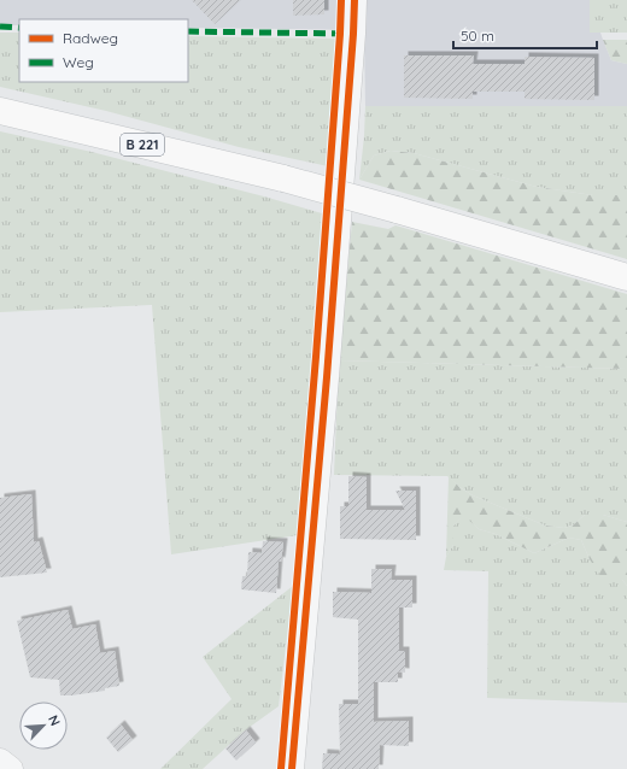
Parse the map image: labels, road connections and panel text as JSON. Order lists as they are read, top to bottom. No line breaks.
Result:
{"streets":{"main road":["B 221"]},"legend":["Radweg","Weg"],"scale_bar":"50 m","north":"top right"}
